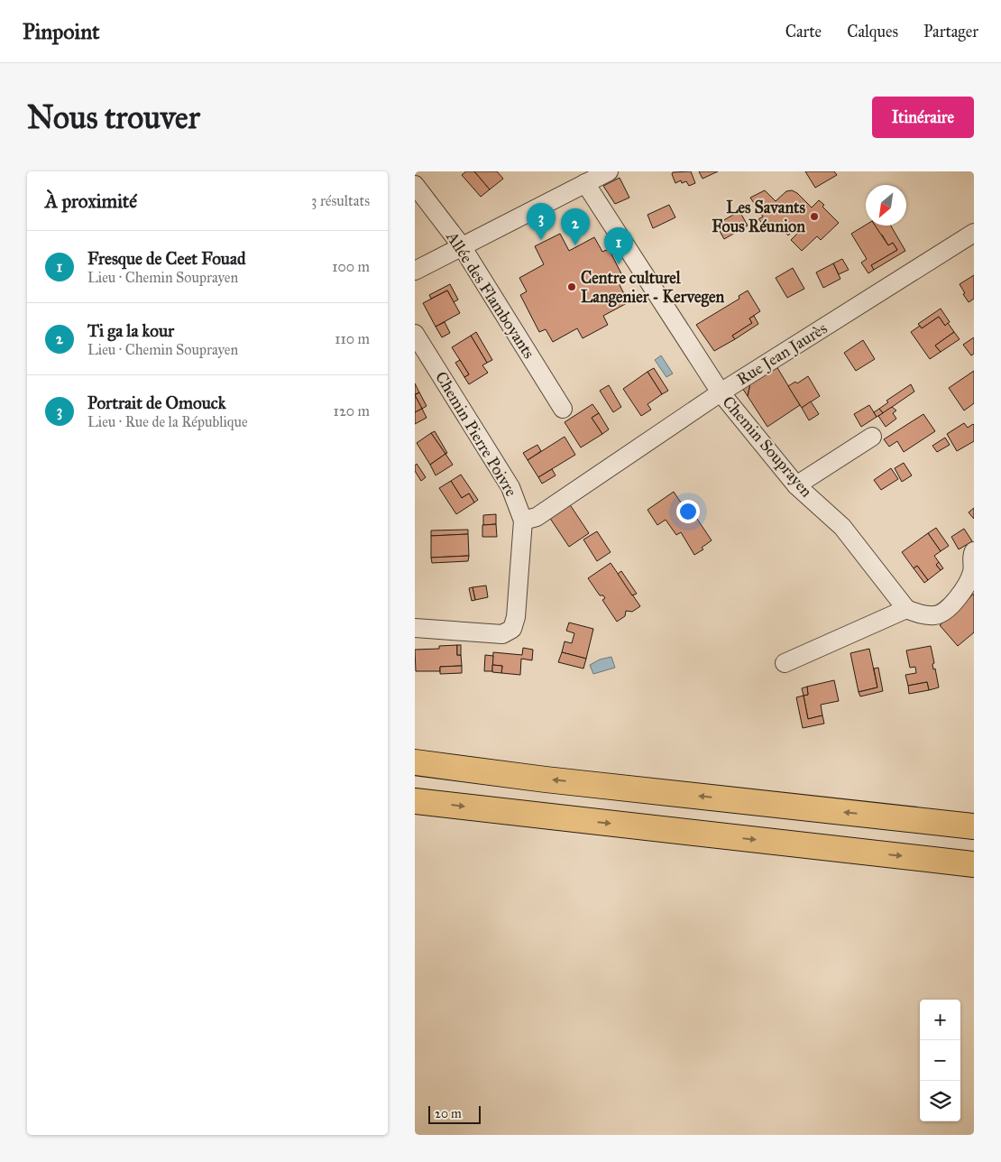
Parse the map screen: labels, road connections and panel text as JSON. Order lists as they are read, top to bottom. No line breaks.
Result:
{"streets":{"street":["Allée des Flamboyants","Rue Jean Jaurès","Chemin Pierre Poivre","Chemin Souprayen"]},"crossings":[["Rue Jean Jaurès","Chemin Pierre Poivre"],["Rue Jean Jaurès","Chemin Souprayen"]],"places":["Les Savants Fous Réunion","Centre culturel Langenier - Kervegen"],"scale_bar":"20 m","north":"bottom left","page":{"header":"Pinpoint","nav":["Carte","Calques","Partager"],"buttons":"Itinéraire","title":"Nous trouver","heading":["À proximité","3 résultats"],"pins":["3","2","1"],"list":[{"mark":"1","name":"Fresque de Ceet Fouad","note":"Lieu · Chemin Souprayen","value":"100 m"},{"mark":"2","name":"Ti ga la kour","note":"Lieu · Chemin Souprayen","value":"110 m"},{"mark":"3","name":"Portrait de Omouck","note":"Lieu · Rue de la République","value":"120 m"}],"map_buttons":["+","−"],"scale":"20 m"}}
